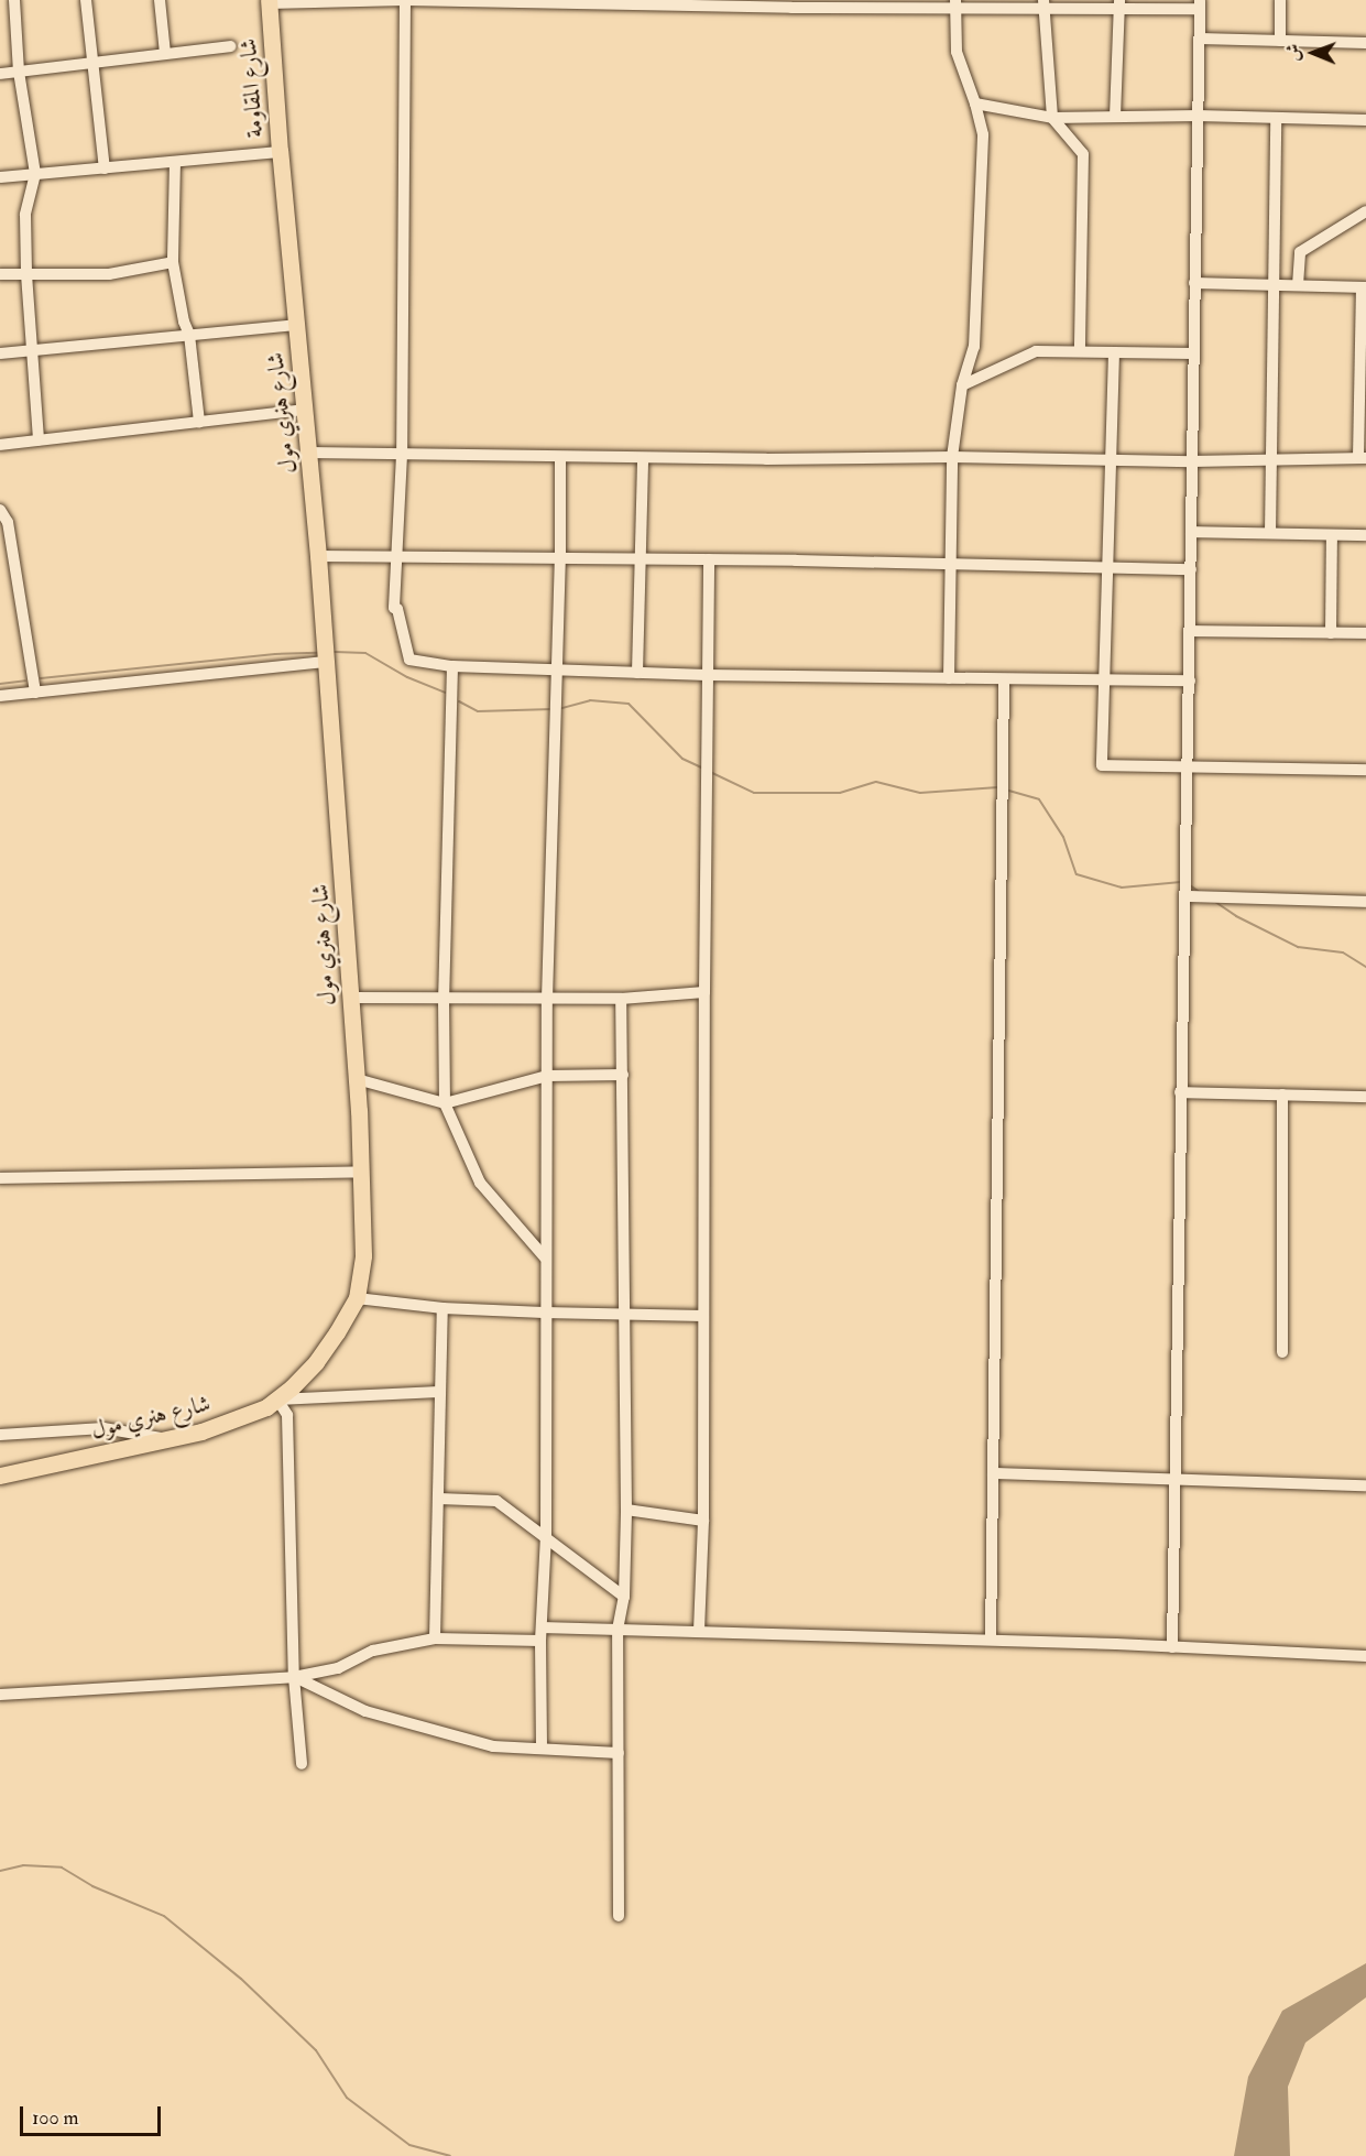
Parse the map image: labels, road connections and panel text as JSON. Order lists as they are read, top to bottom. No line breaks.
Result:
{"streets":{"highway":["شارع المقاومة","شارع هنري مول"]},"crossings":[["شارع المقاومة","شارع هنري مول"]],"scale_bar":"100 m","north":"left"}
